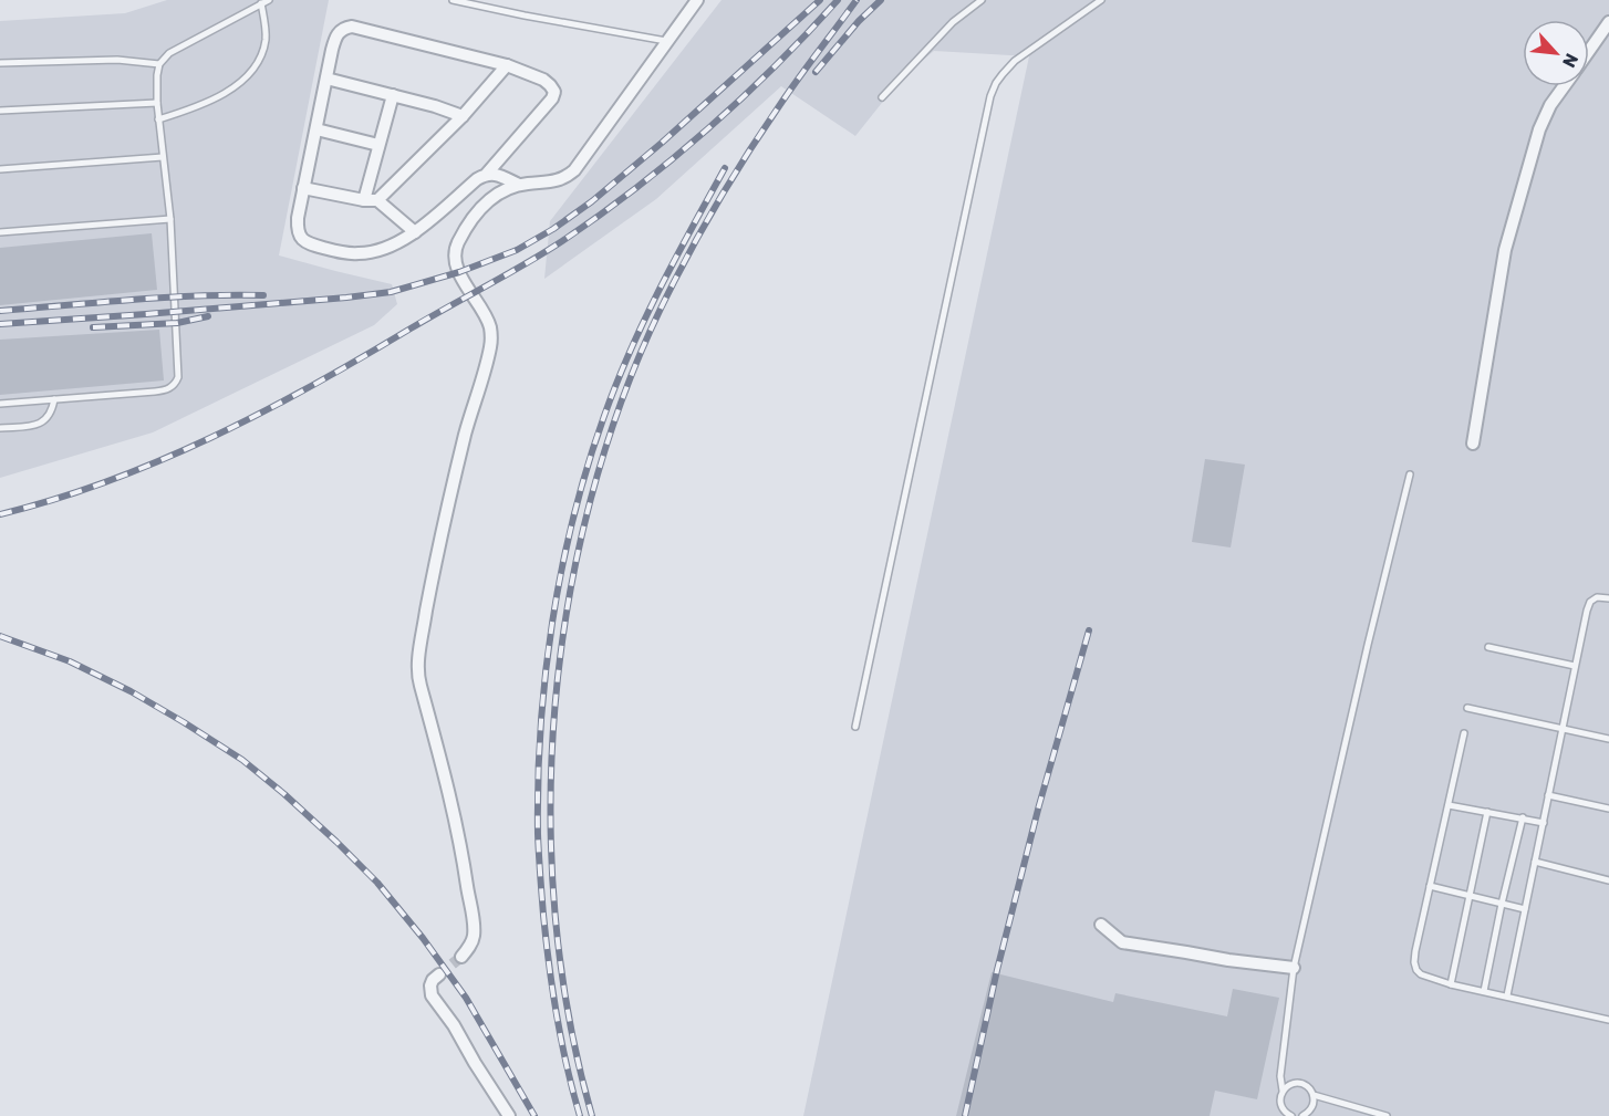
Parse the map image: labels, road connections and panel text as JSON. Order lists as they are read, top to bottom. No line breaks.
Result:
{"north":"bottom right"}
